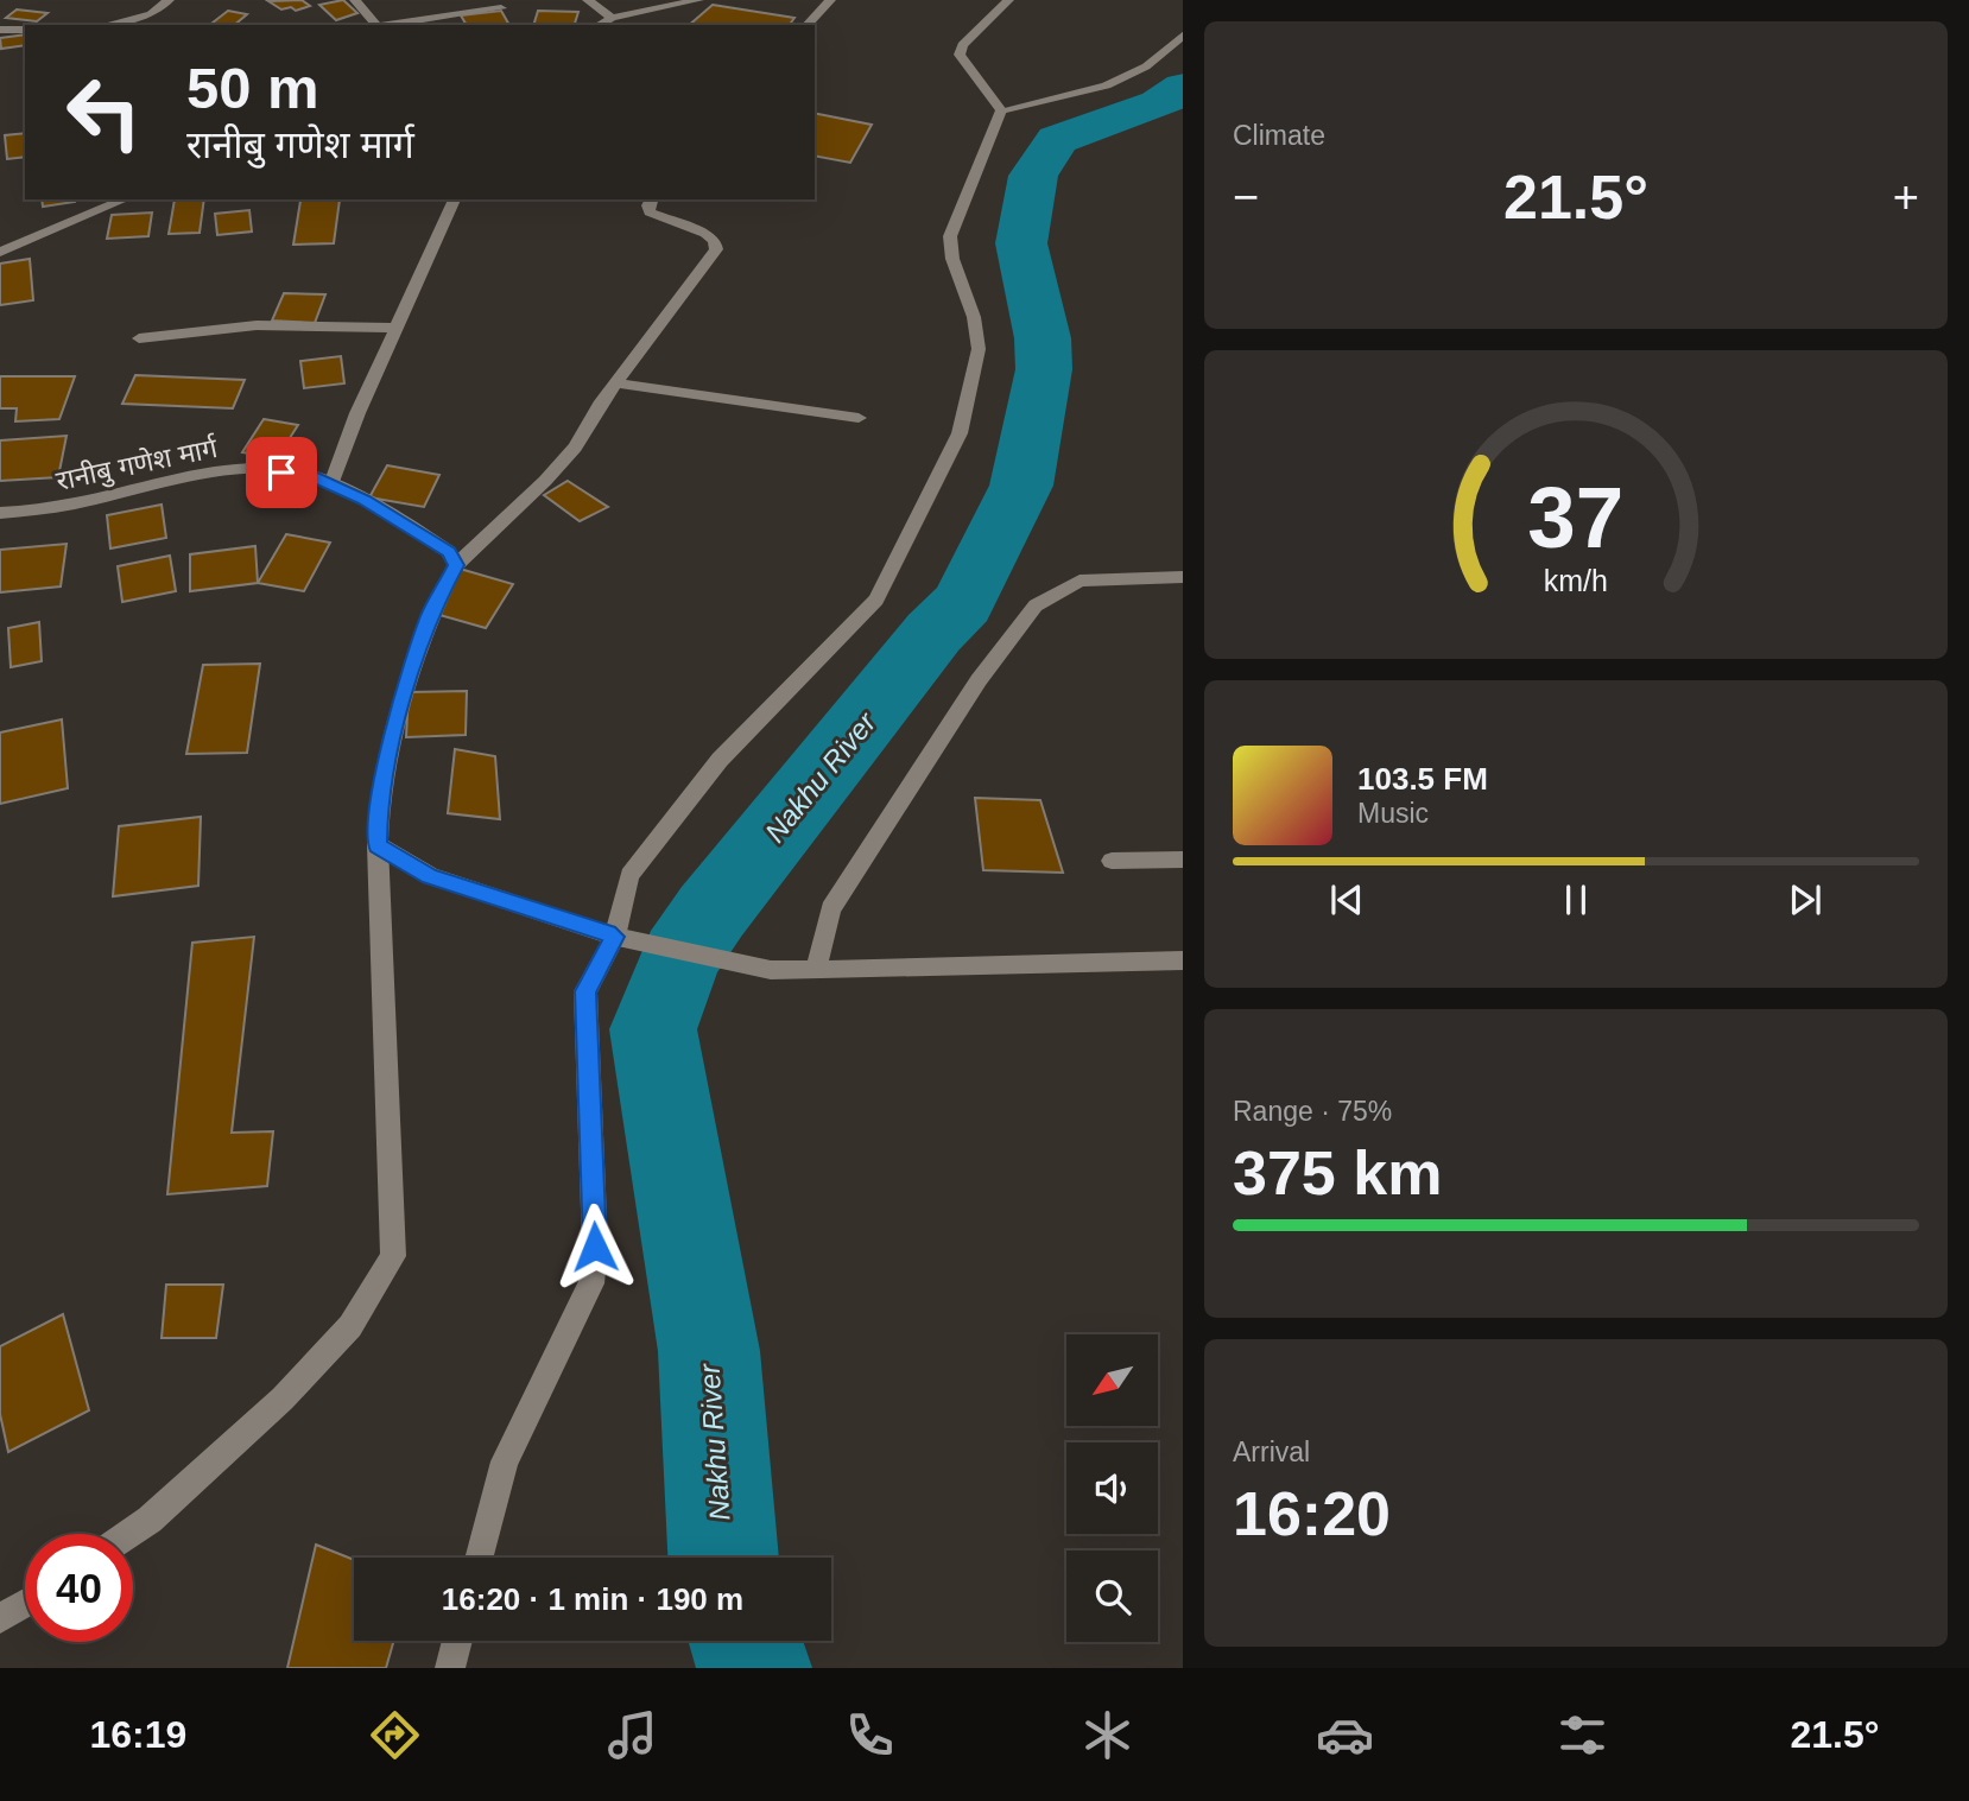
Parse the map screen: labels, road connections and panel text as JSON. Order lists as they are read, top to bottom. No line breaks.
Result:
{"streets":{"street":["रानीबु गणेश मार्ग"]},"water":["Nakhu River"],"north":"bottom left","page":{"tile":["Climate",["Range · 75%","375 km"],["Arrival","16:20"]],"turn":["50 m","रानीबु गणेश मार्ग"],"heat":["−","21.5°","+"],"song":["103.5 FM","Music"],"limit":"40","trip":"16:20 · 1 min · 190 m","tabs":["16:19","21.5°"],"gauge":["37","km/h"]}}
